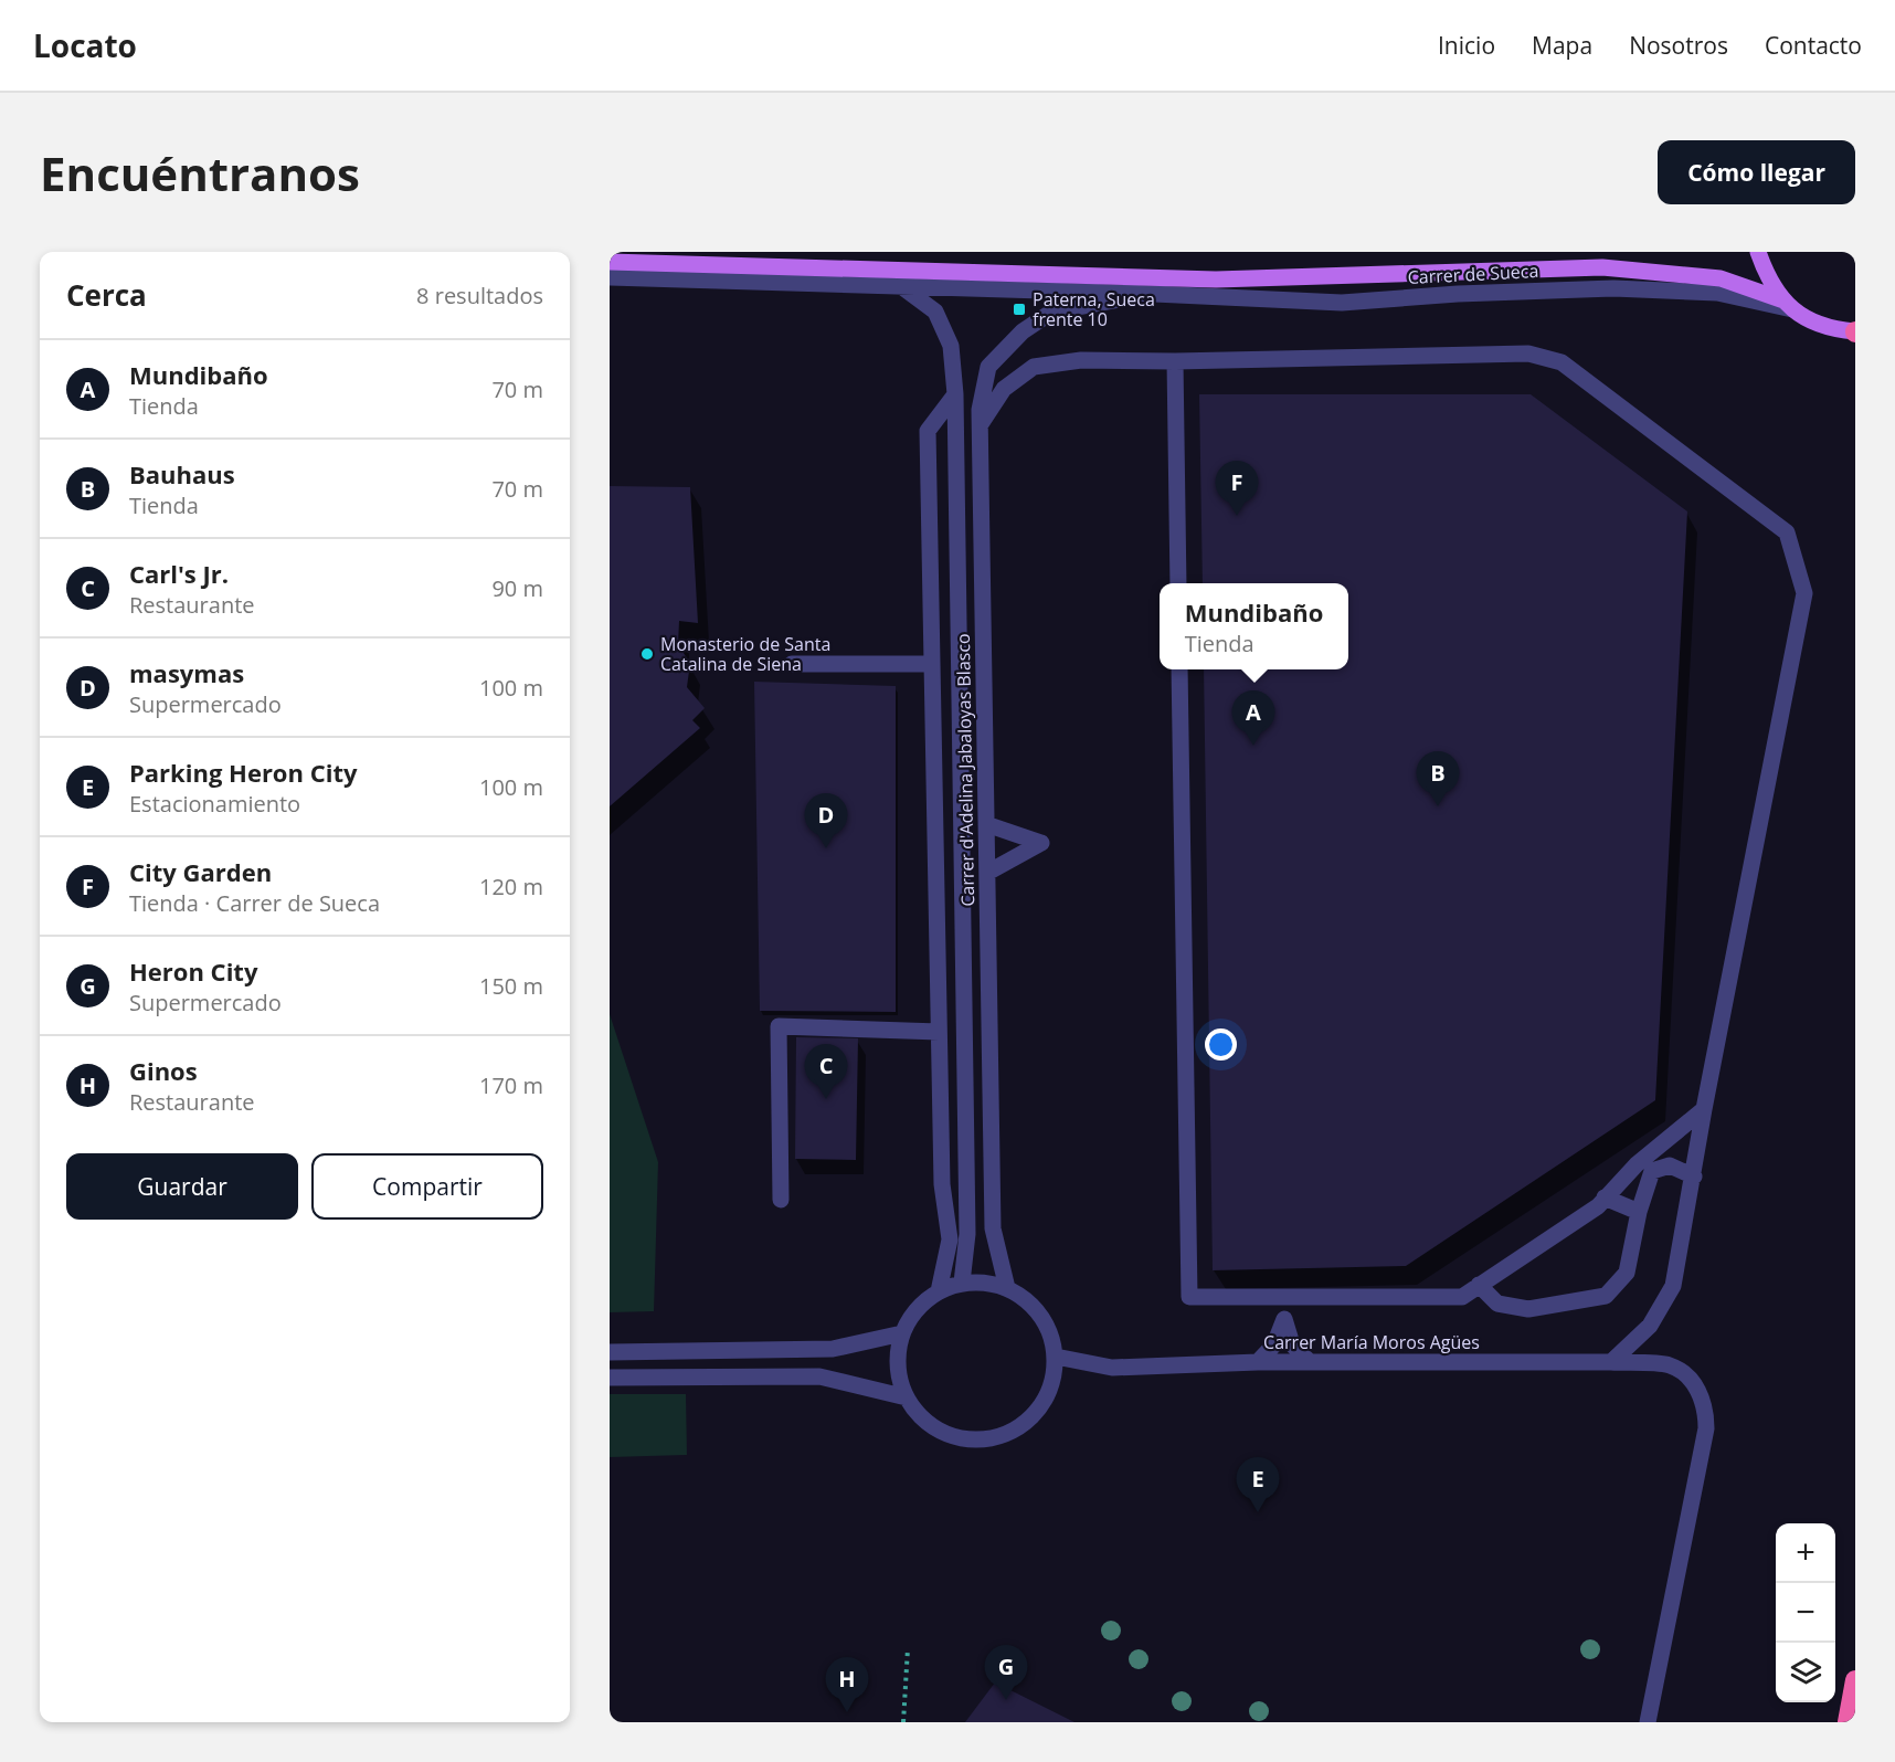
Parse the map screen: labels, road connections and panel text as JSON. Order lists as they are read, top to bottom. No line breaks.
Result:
{"streets":{"main road":["Carrer de Sueca"],"street":["Carrer d'Adelina Jabaloyas Blasco","Carrer María Moros Agües"]},"crossings":[["Carrer de Sueca","Carrer d'Adelina Jabaloyas Blasco"],["Carrer d'Adelina Jabaloyas Blasco","Carrer María Moros Agües"]],"places":{"transit":["Paterna, Sueca frente 10"],"other":["Monasterio de Santa Catalina de Siena"]},"page":{"header":"Locato","nav":["Inicio","Mapa","Nosotros","Contacto"],"buttons":["Cómo llegar",["Guardar","Compartir"]],"title":"Encuéntranos","heading":["Cerca","8 resultados"],"list":[{"mark":"A","name":"Mundibaño","note":"Tienda","value":"70 m"},{"mark":"B","name":"Bauhaus","note":"Tienda","value":"70 m"},{"mark":"C","name":"Carl's Jr.","note":"Restaurante","value":"90 m"},{"mark":"D","name":"masymas","note":"Supermercado","value":"100 m"},{"mark":"E","name":"Parking Heron City","note":"Estacionamiento","value":"100 m"},{"mark":"F","name":"City Garden","note":"Tienda · Carrer de Sueca","value":"120 m"},{"mark":"G","name":"Heron City","note":"Supermercado","value":"150 m"},{"mark":"H","name":"Ginos","note":"Restaurante","value":"170 m"}],"pins":["F","A","B","D","C","E","G","H"],"popup":["Mundibaño","Tienda"],"map_buttons":["+","−"]}}
